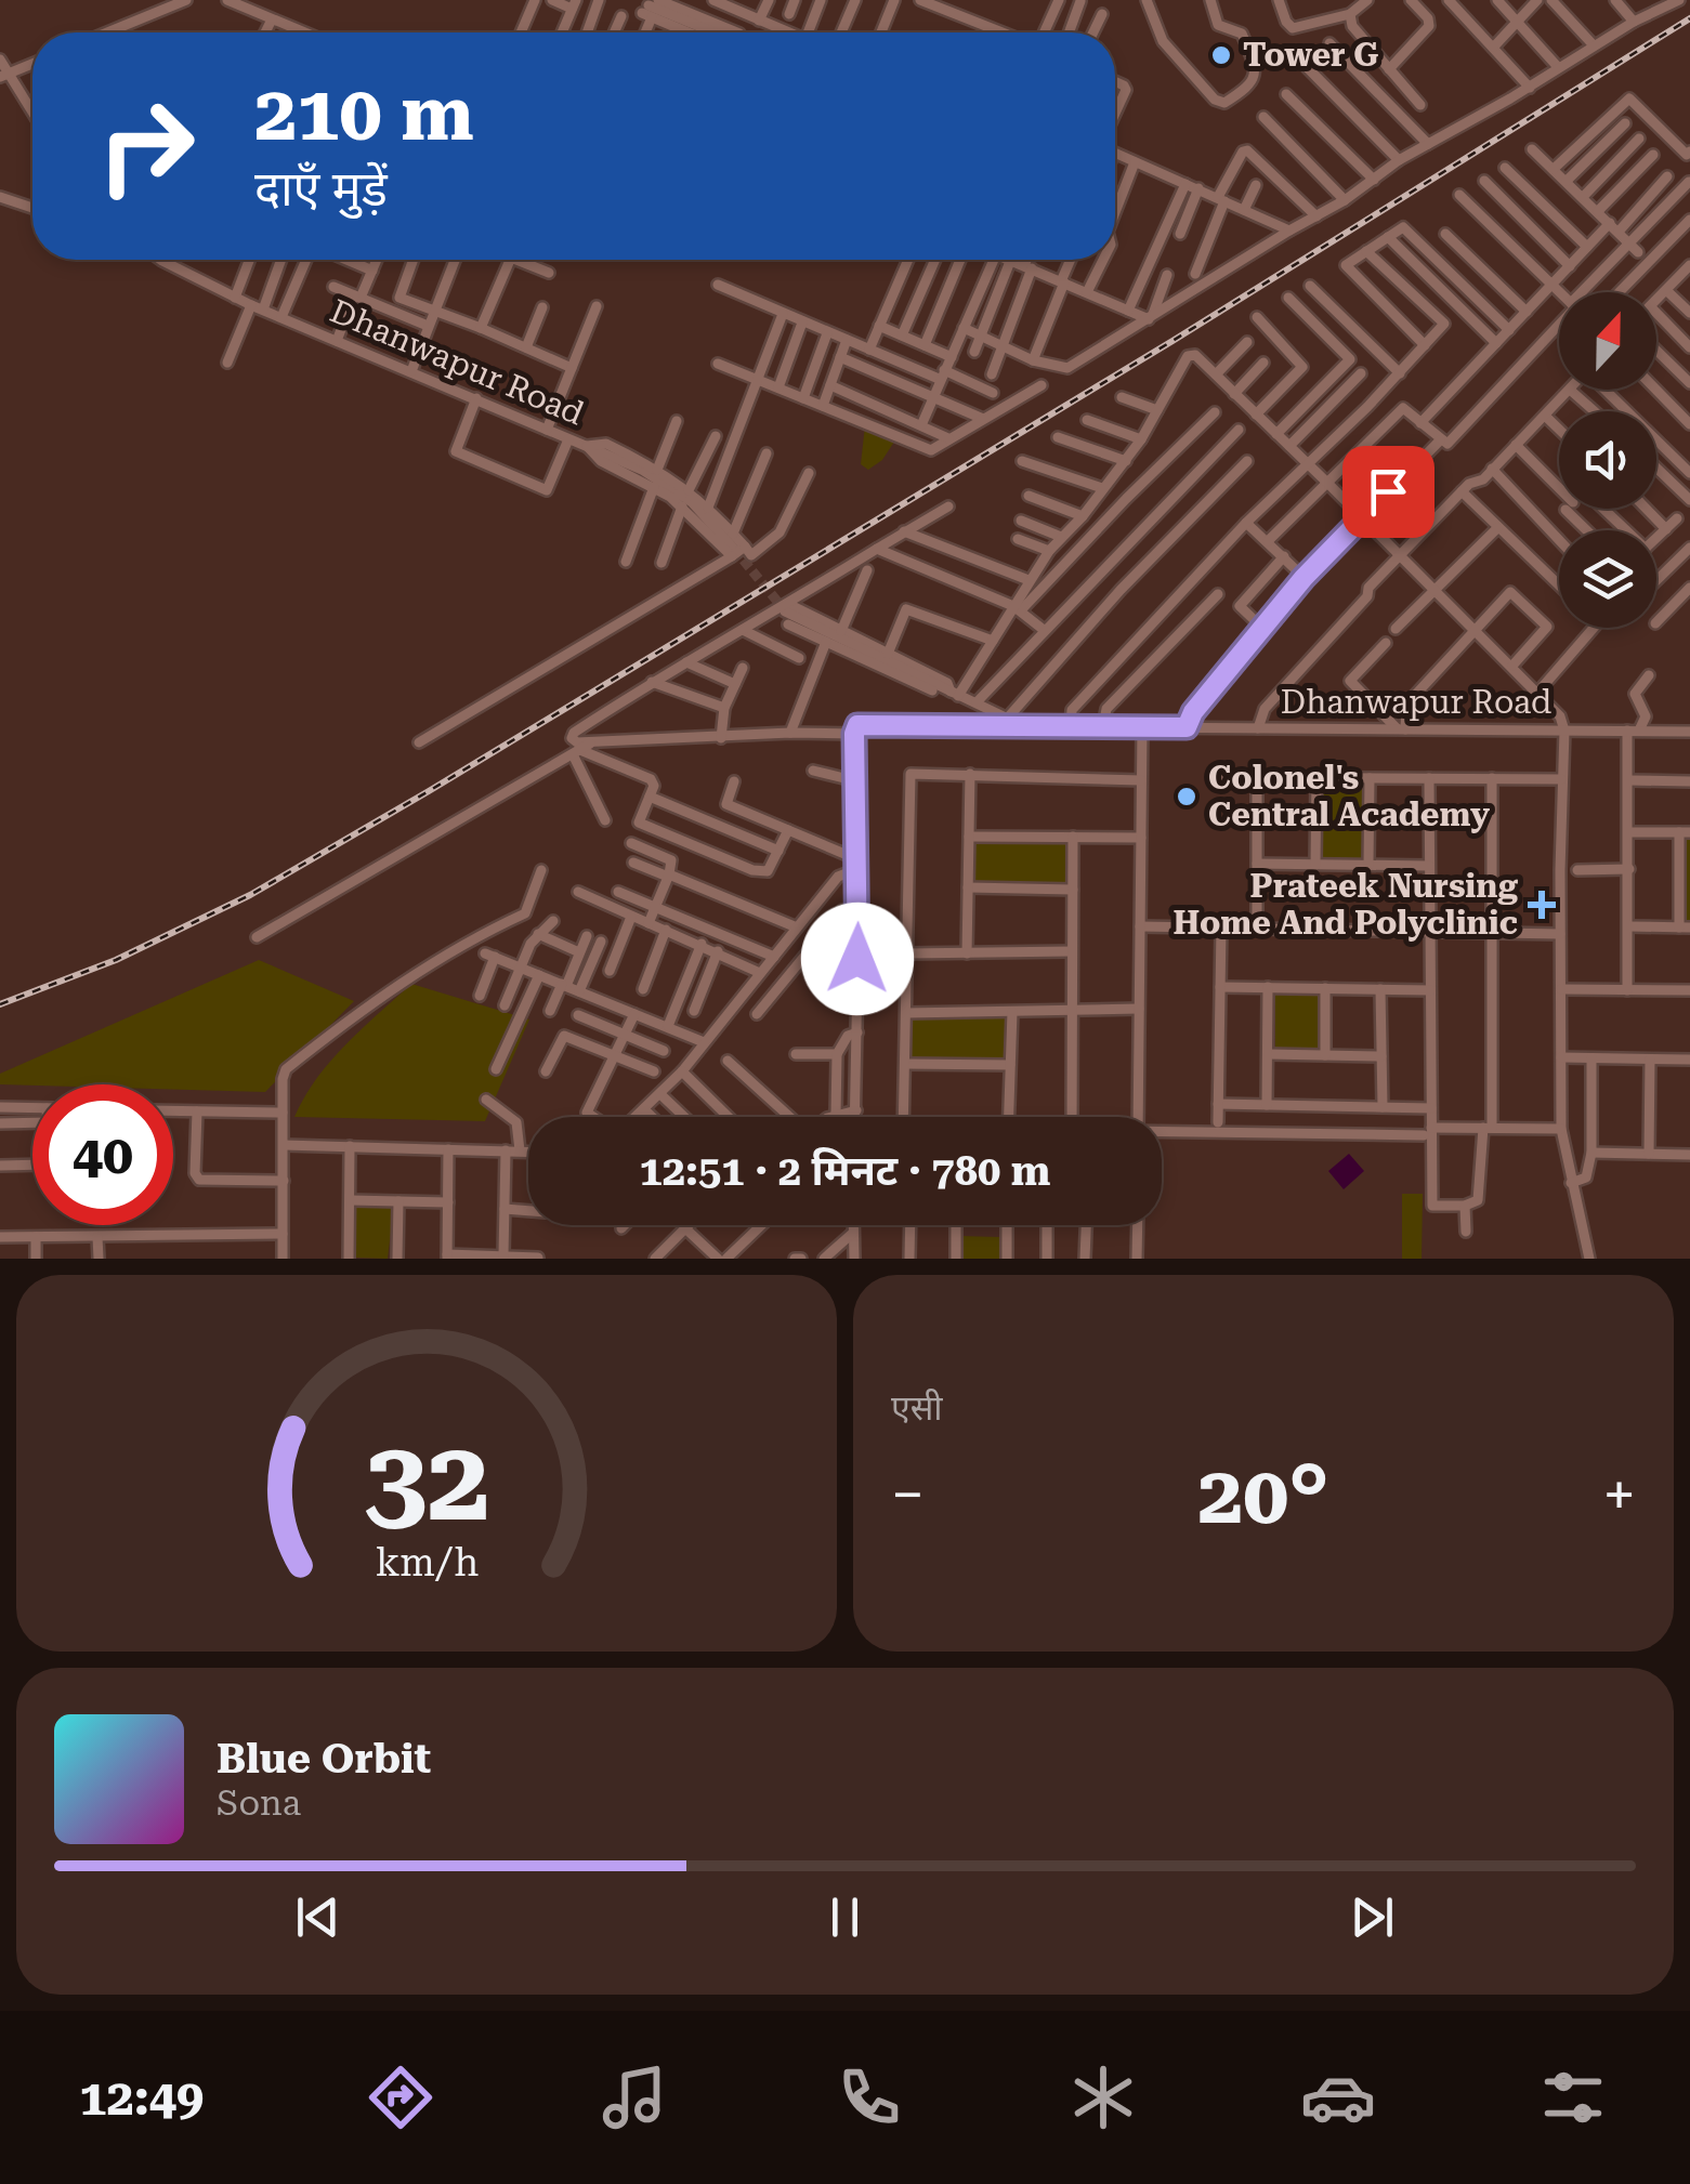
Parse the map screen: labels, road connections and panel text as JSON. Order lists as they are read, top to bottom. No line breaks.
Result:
{"streets":{"street":["Dhanwapur Road"]},"places":{"other":["Tower G","Colonel's Central Academy"],"health":["Prateek Nursing Home And Polyclinic"]},"north":"top","page":{"turn":["210 m","दाएँ मुड़ें"],"limit":"40","trip":"12:51 · 2 मिनट · 780 m","tile":"एसी","heat":["−","20°","+"],"song":["Blue Orbit","Sona"],"tabs":"12:49","gauge":["32","km/h"]}}
